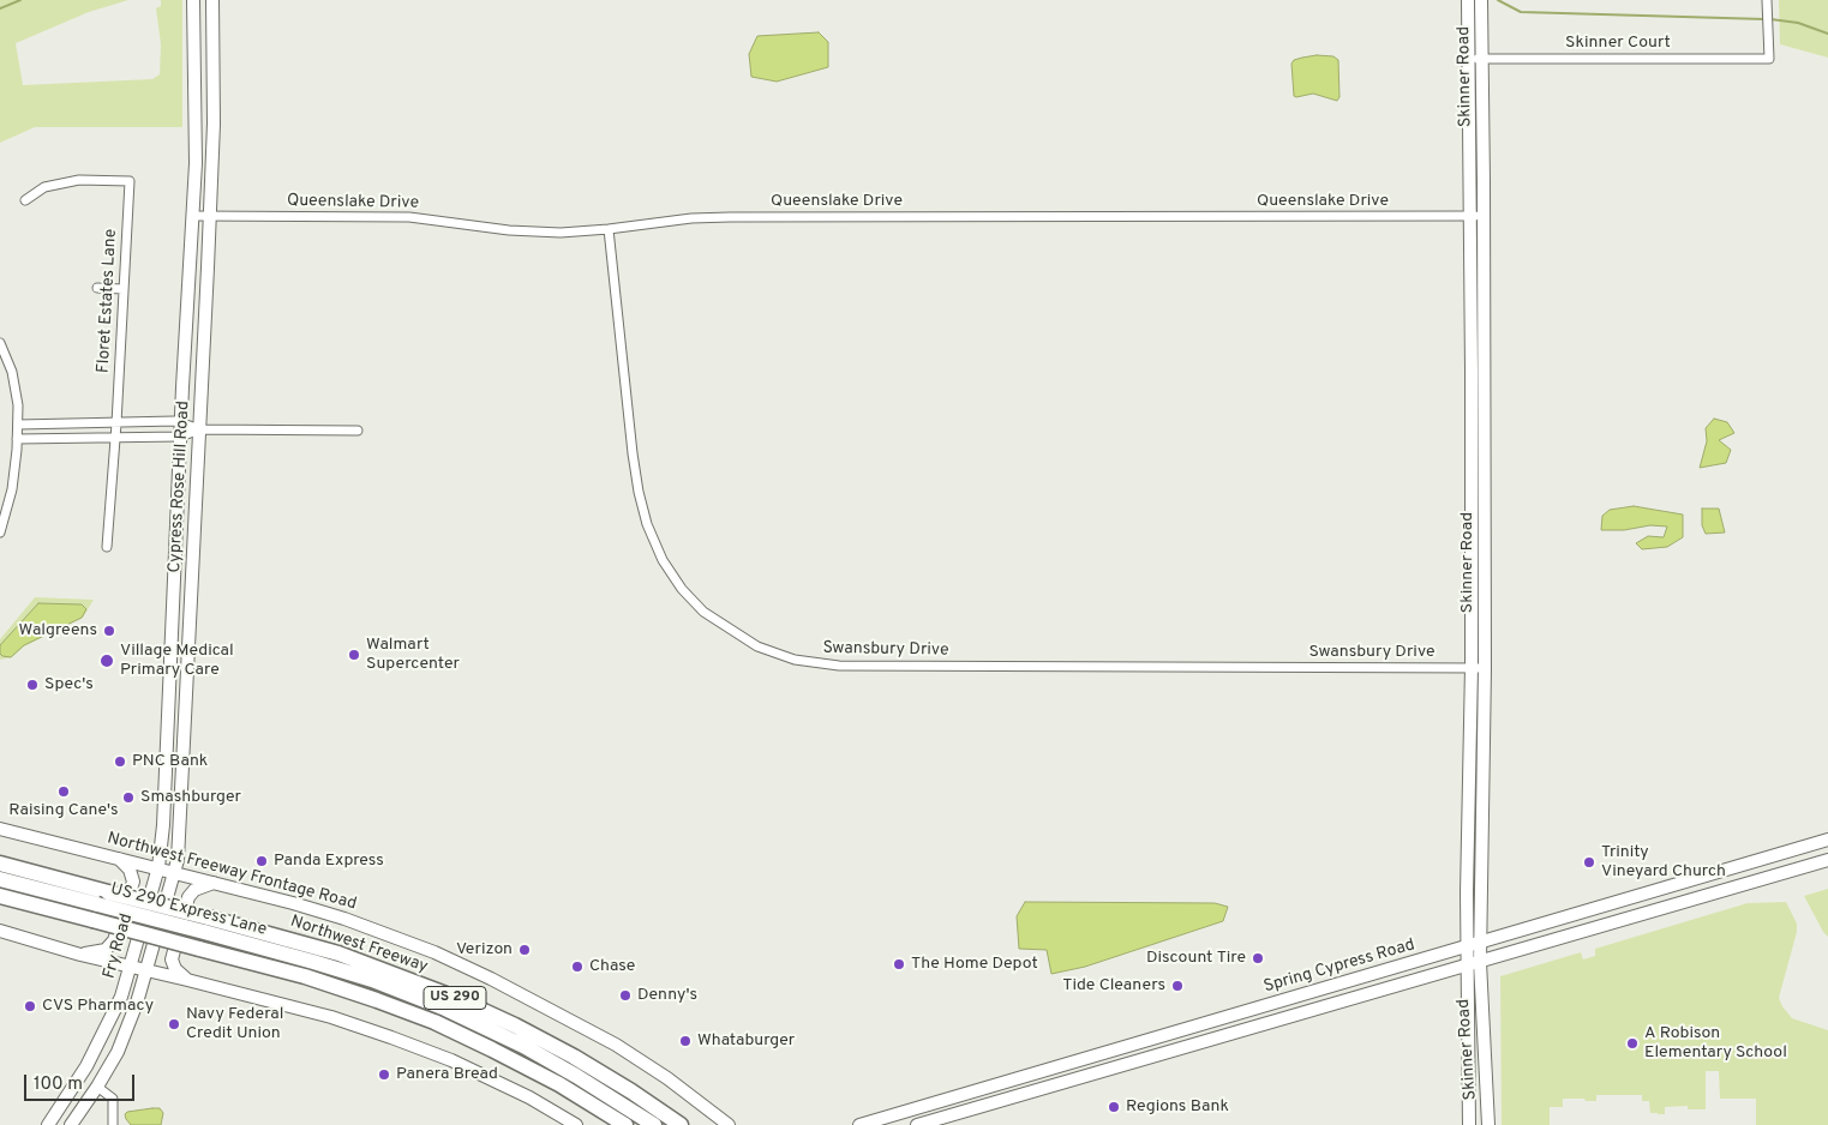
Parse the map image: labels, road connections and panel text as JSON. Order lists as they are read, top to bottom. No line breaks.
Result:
{"streets":{"highway":["US 290 Express Lane","Northwest Freeway","US 290"],"main road":["Skinner Road","Cypress Rose Hill Road","Northwest Freeway Frontage Road","Fry Road","Spring Cypress Road"],"street":["Skinner Court","Queenslake Drive","Floret Estates Lane","Swansbury Drive"]},"crossings":[["Skinner Court","Skinner Road"],["Skinner Road","Queenslake Drive"],["Skinner Road","Swansbury Drive"],["Skinner Road","Spring Cypress Road"],["Queenslake Drive","Cypress Rose Hill Road"],["Queenslake Drive","Swansbury Drive"],["Cypress Rose Hill Road","Northwest Freeway Frontage Road"],["Cypress Rose Hill Road","Fry Road"],["Northwest Freeway Frontage Road","Fry Road"],["US 290 Express Lane","Northwest Freeway"]],"places":["Walgreens","Walmart Supercenter","Village Medical Primary Care","Spec's","PNC Bank","Raising Cane's","Smashburger","Panda Express","Trinity Vineyard Church","Verizon","Discount Tire","The Home Depot","Chase","Tide Cleaners","Denny's","CVS Pharmacy","Navy Federal Credit Union","Whataburger","A Robison Elementary School","Panera Bread","Regions Bank"],"scale_bar":"100 m"}
